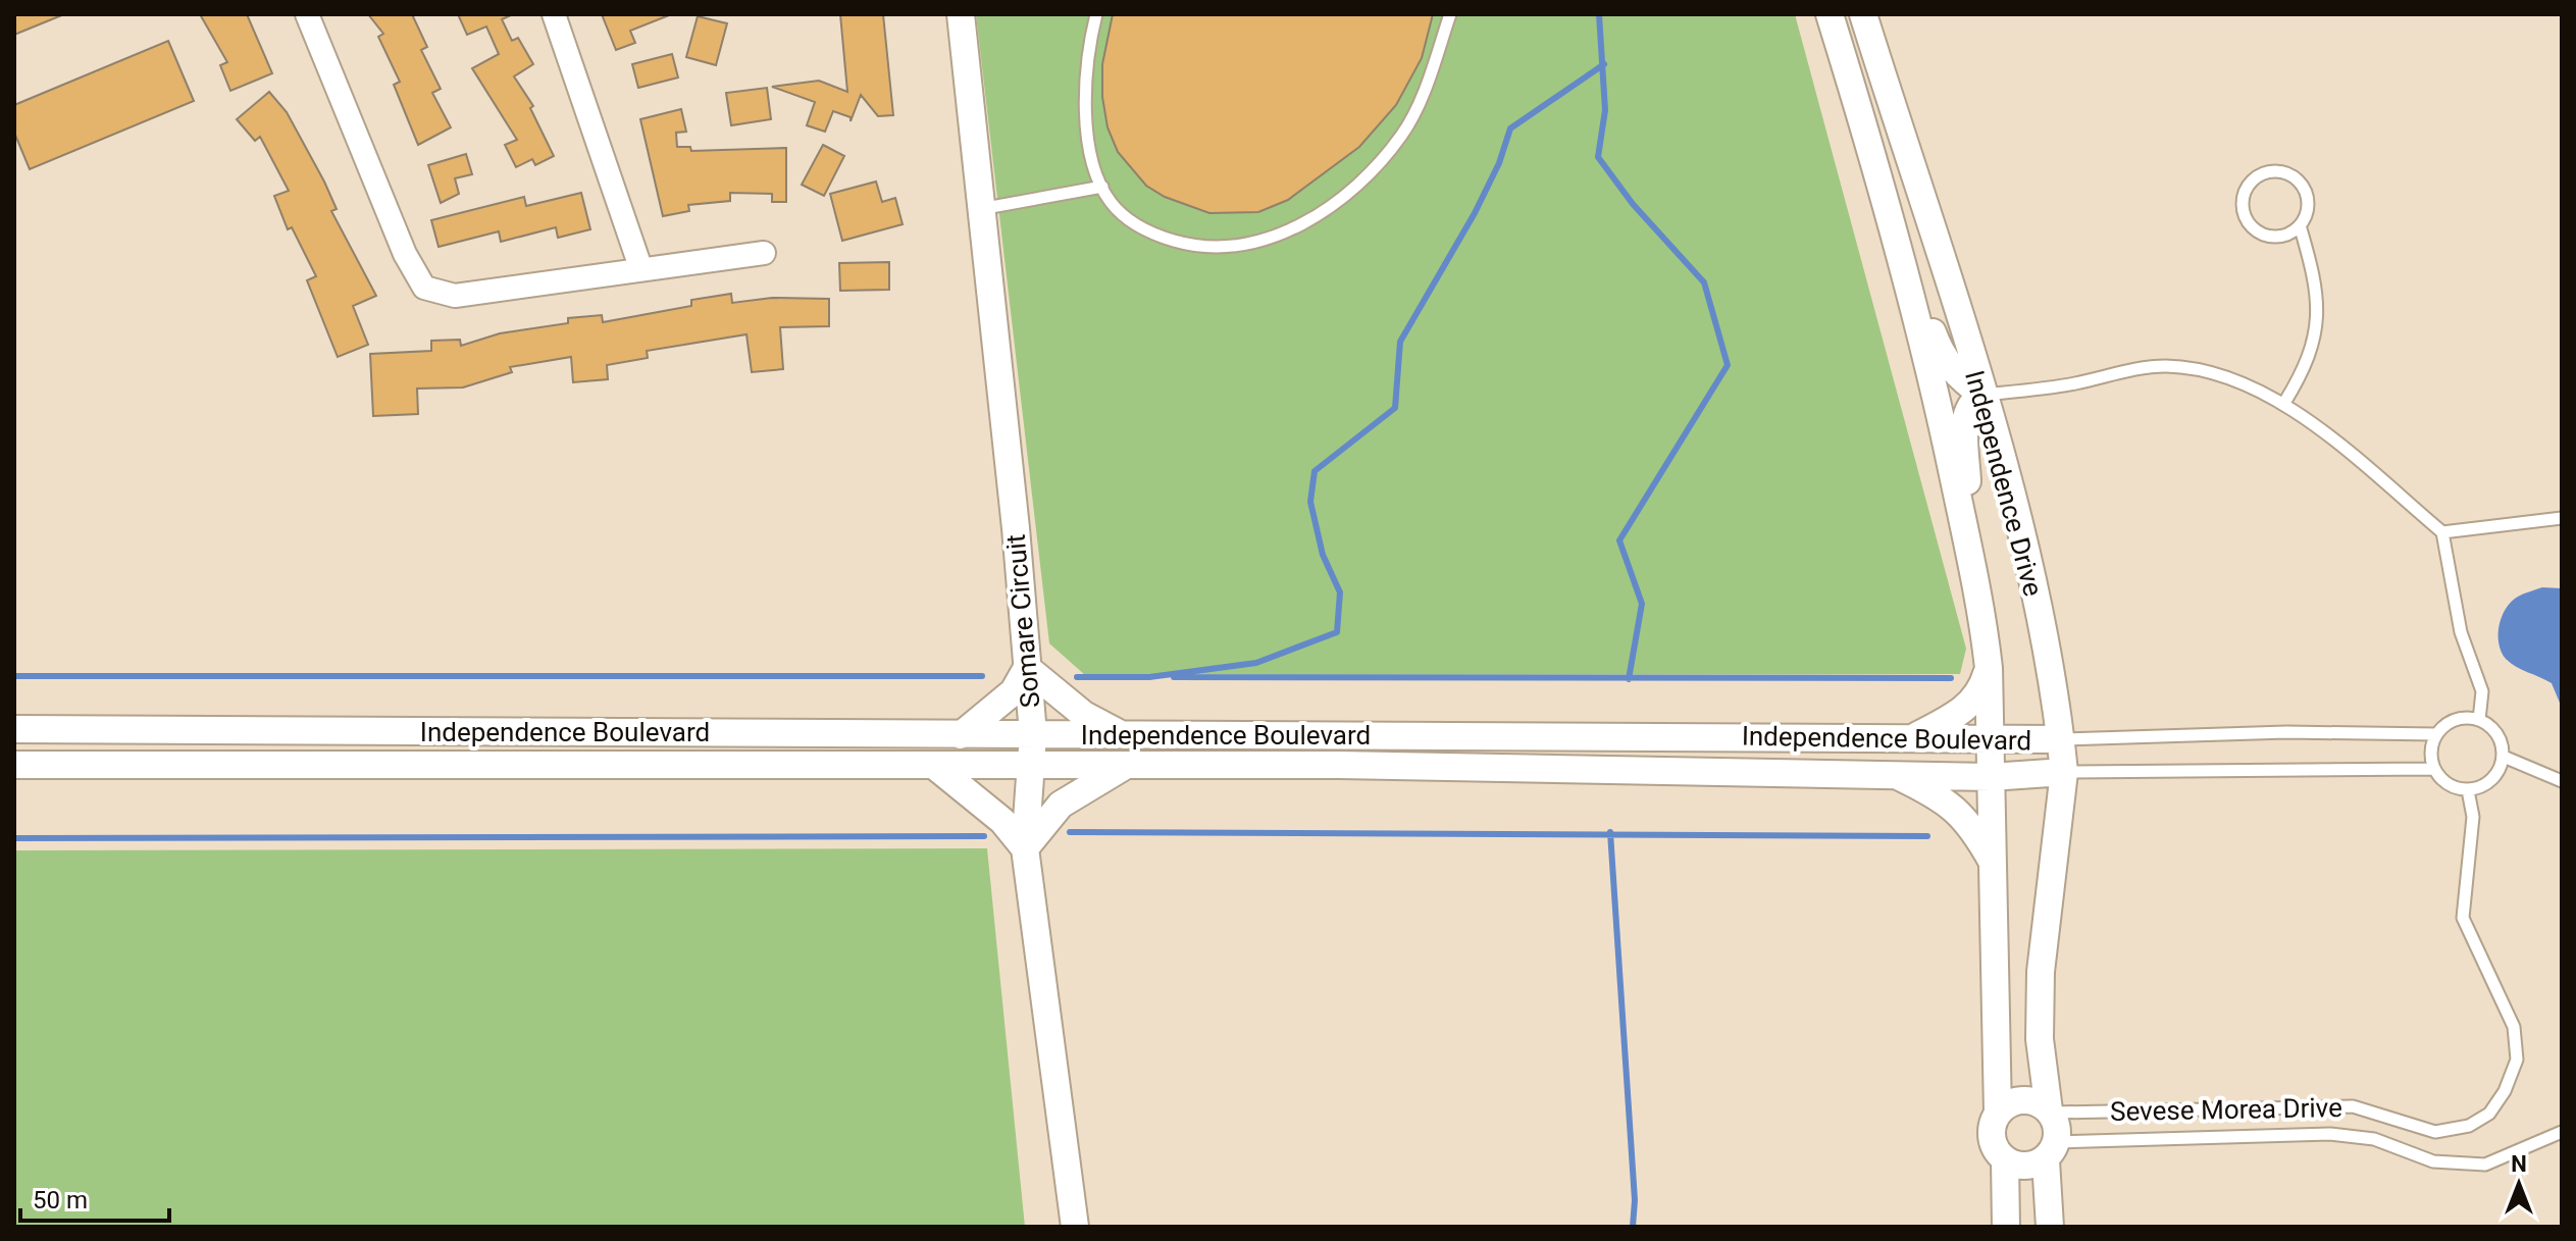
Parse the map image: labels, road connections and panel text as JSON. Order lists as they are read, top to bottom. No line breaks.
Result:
{"streets":{"street":["Independence Drive","Somare Circuit","Independence Boulevard"],"lane":["Sevese Morea Drive"]},"crossings":[["Independence Drive","Independence Boulevard"],["Independence Drive","Sevese Morea Drive"],["Somare Circuit","Independence Boulevard"],["Independence Boulevard","Sevese Morea Drive"]],"scale_bar":"50 m","north":"top"}
